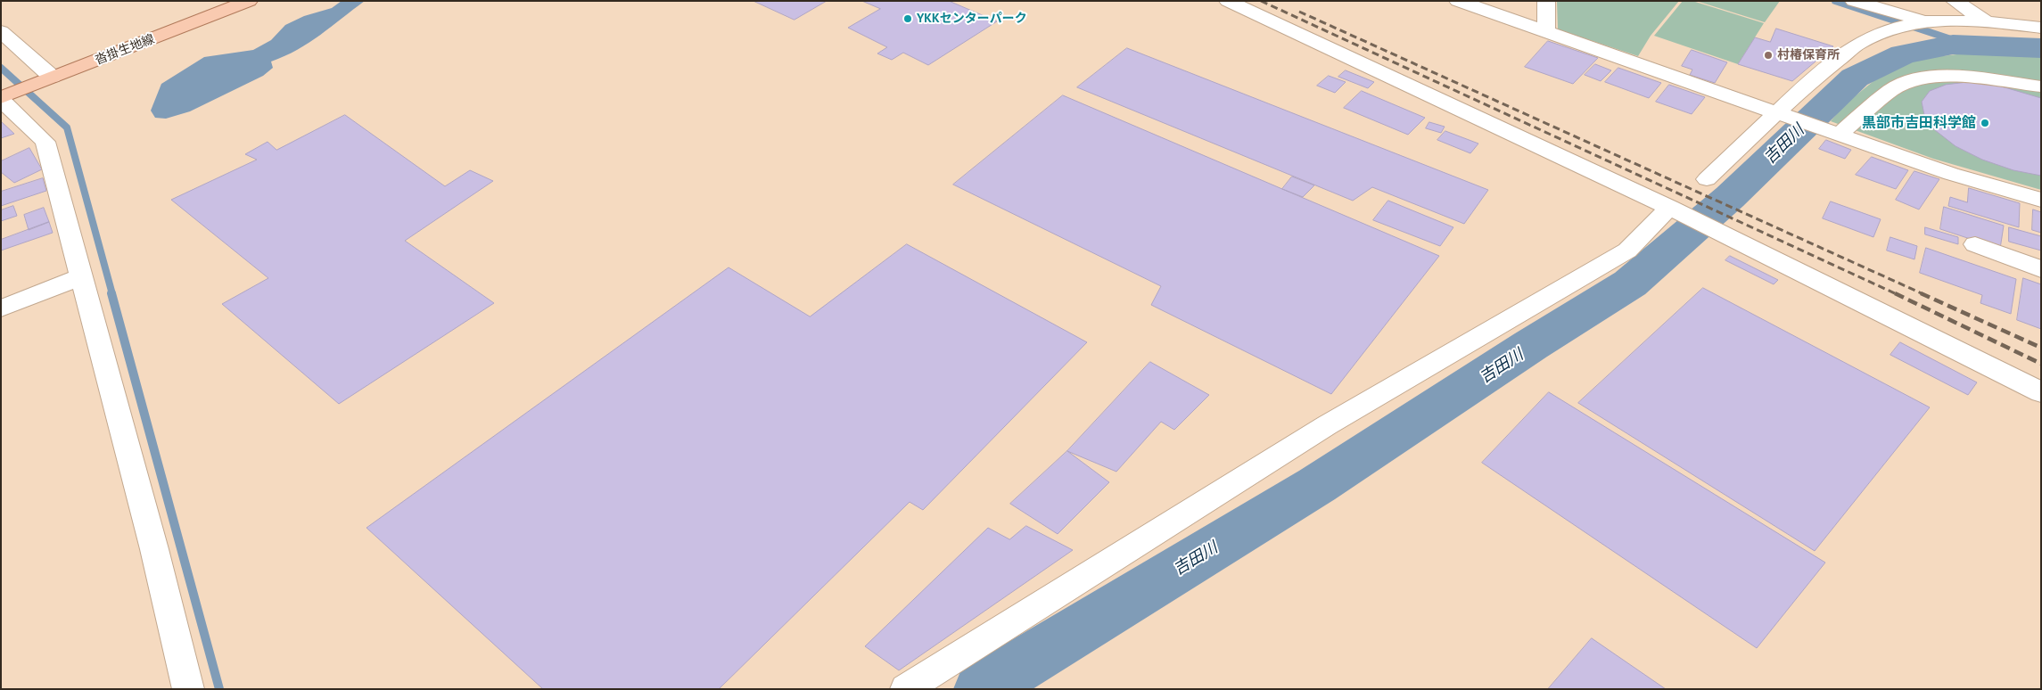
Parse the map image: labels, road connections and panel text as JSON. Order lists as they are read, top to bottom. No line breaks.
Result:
{"streets":{"main road":["沓掛生地線"]},"water":["吉田川"],"places":["YKKセンターパーク","村椿保育所","黒部市吉田科学館"]}
